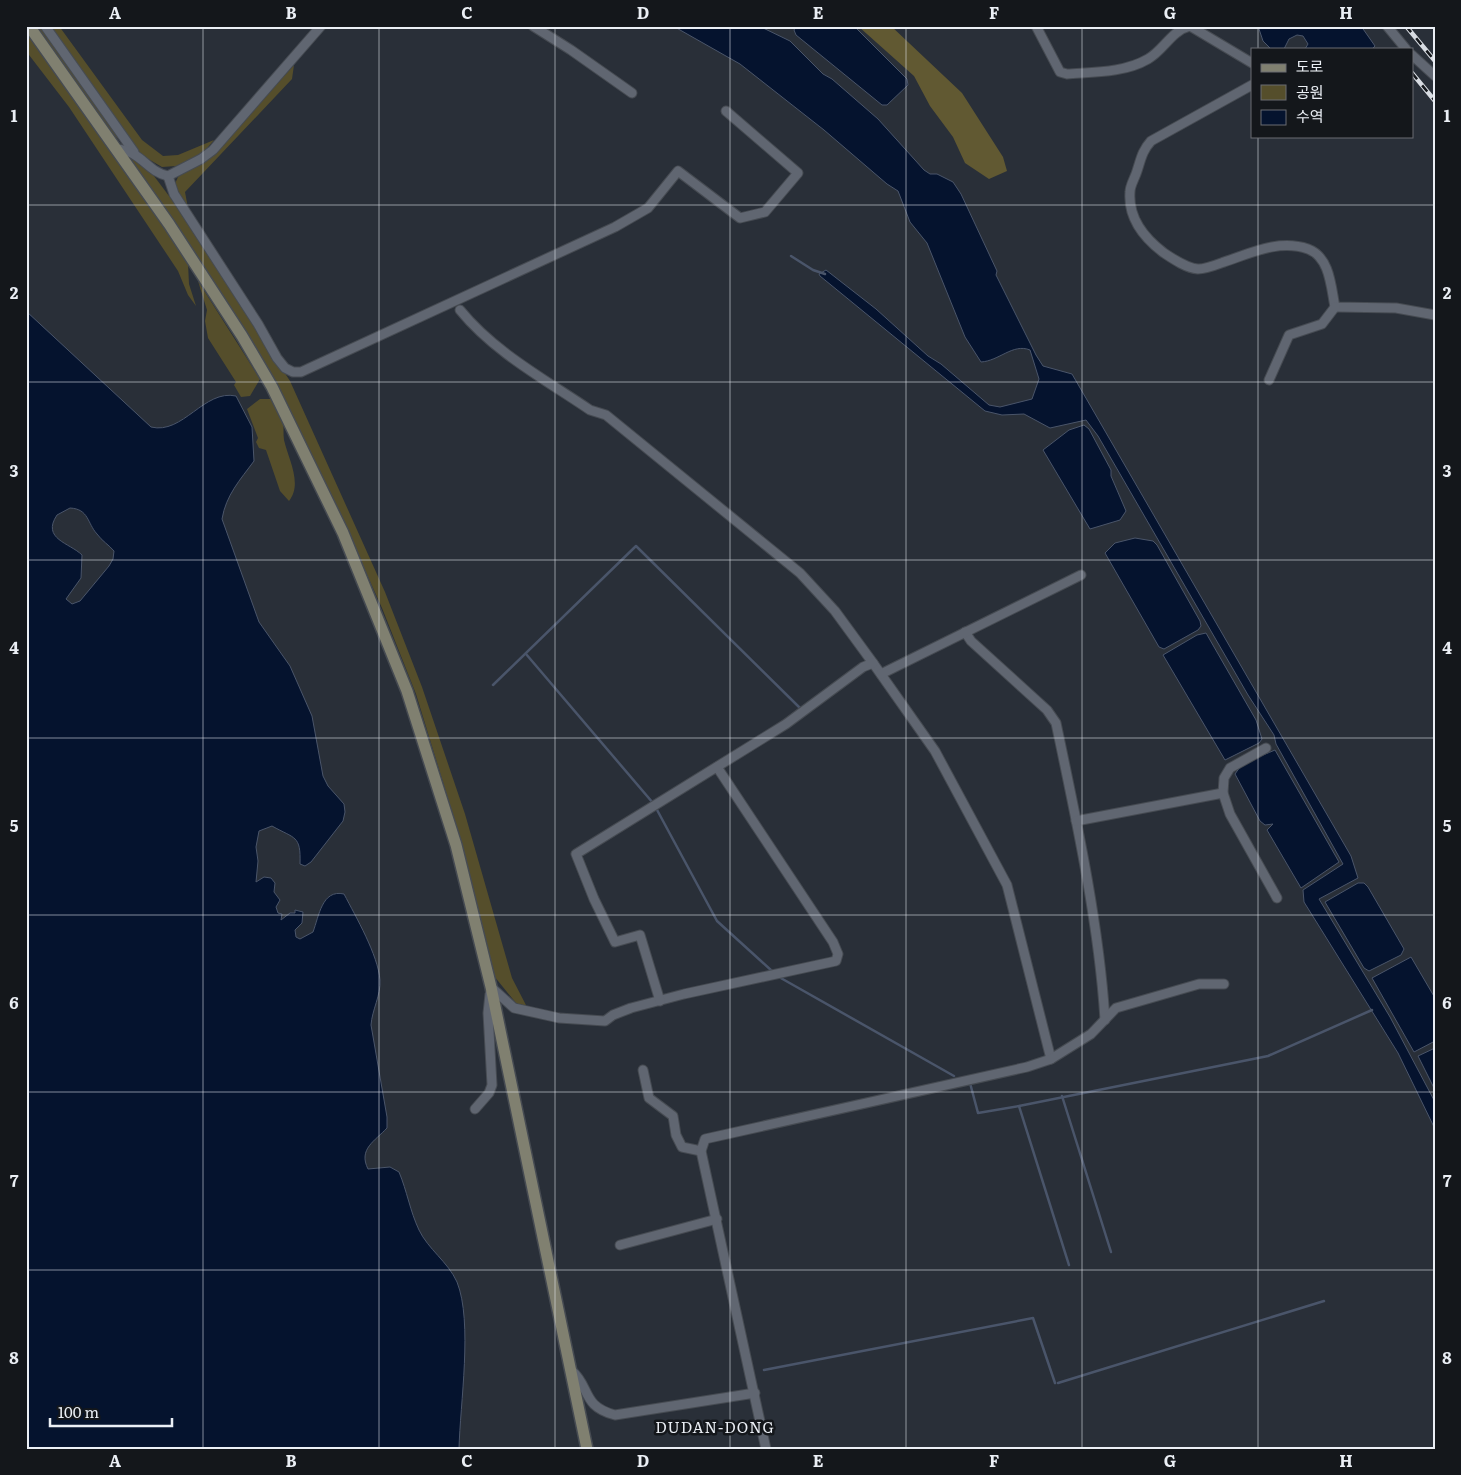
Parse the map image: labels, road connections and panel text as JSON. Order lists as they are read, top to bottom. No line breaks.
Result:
{"districts":["DUDAN-DONG"],"legend":["도로","공원","수역"],"scale_bar":"100 m","grid":{"columns":["A","B","C","D","E","F","G","H"],"rows":["1","2","3","4","5","6","7","8"]}}
